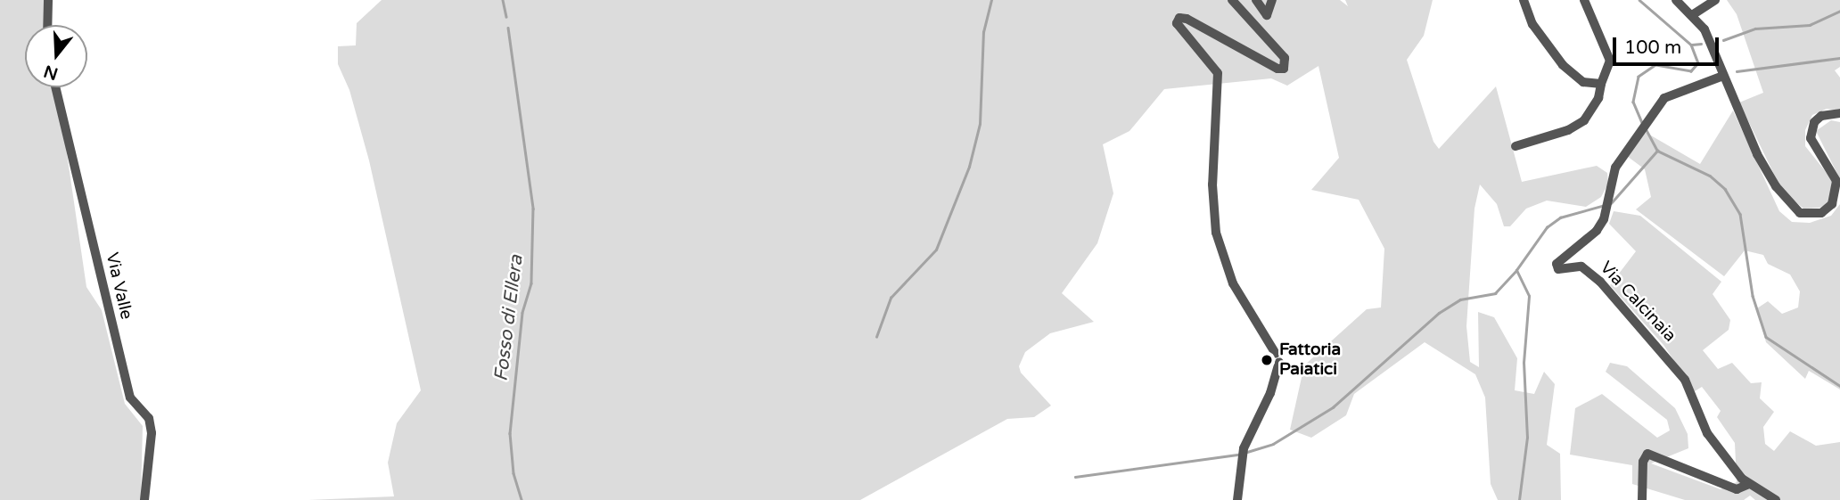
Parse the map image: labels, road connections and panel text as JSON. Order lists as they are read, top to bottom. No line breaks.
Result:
{"streets":{"street":["Via Valle","Via Calcinaia"]},"water":["Fosso di Ellera"],"places":["Fattoria Paiatici"],"scale_bar":"100 m","north":"bottom"}
